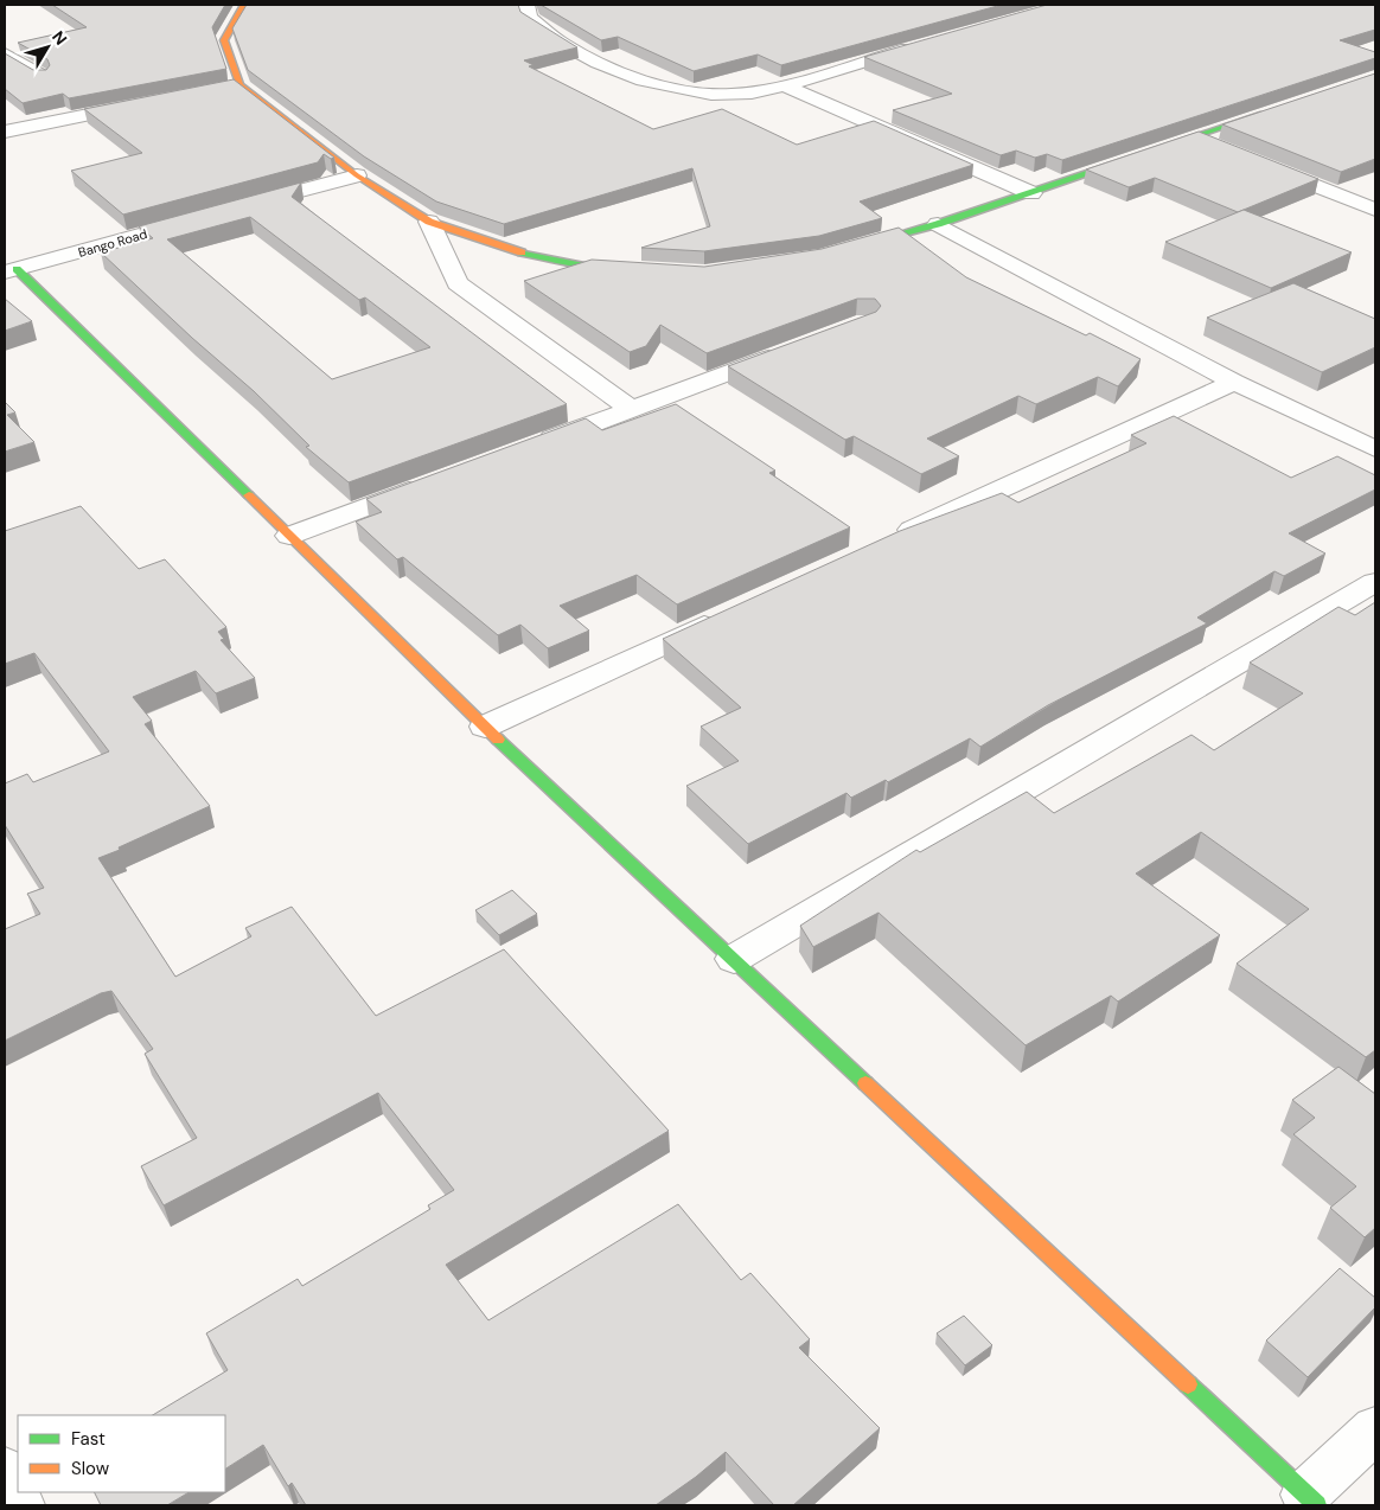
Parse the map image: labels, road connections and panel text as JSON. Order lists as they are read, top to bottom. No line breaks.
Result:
{"streets":{"street":["Bango Road"]},"legend":["Fast","Slow"],"north":"top right"}
